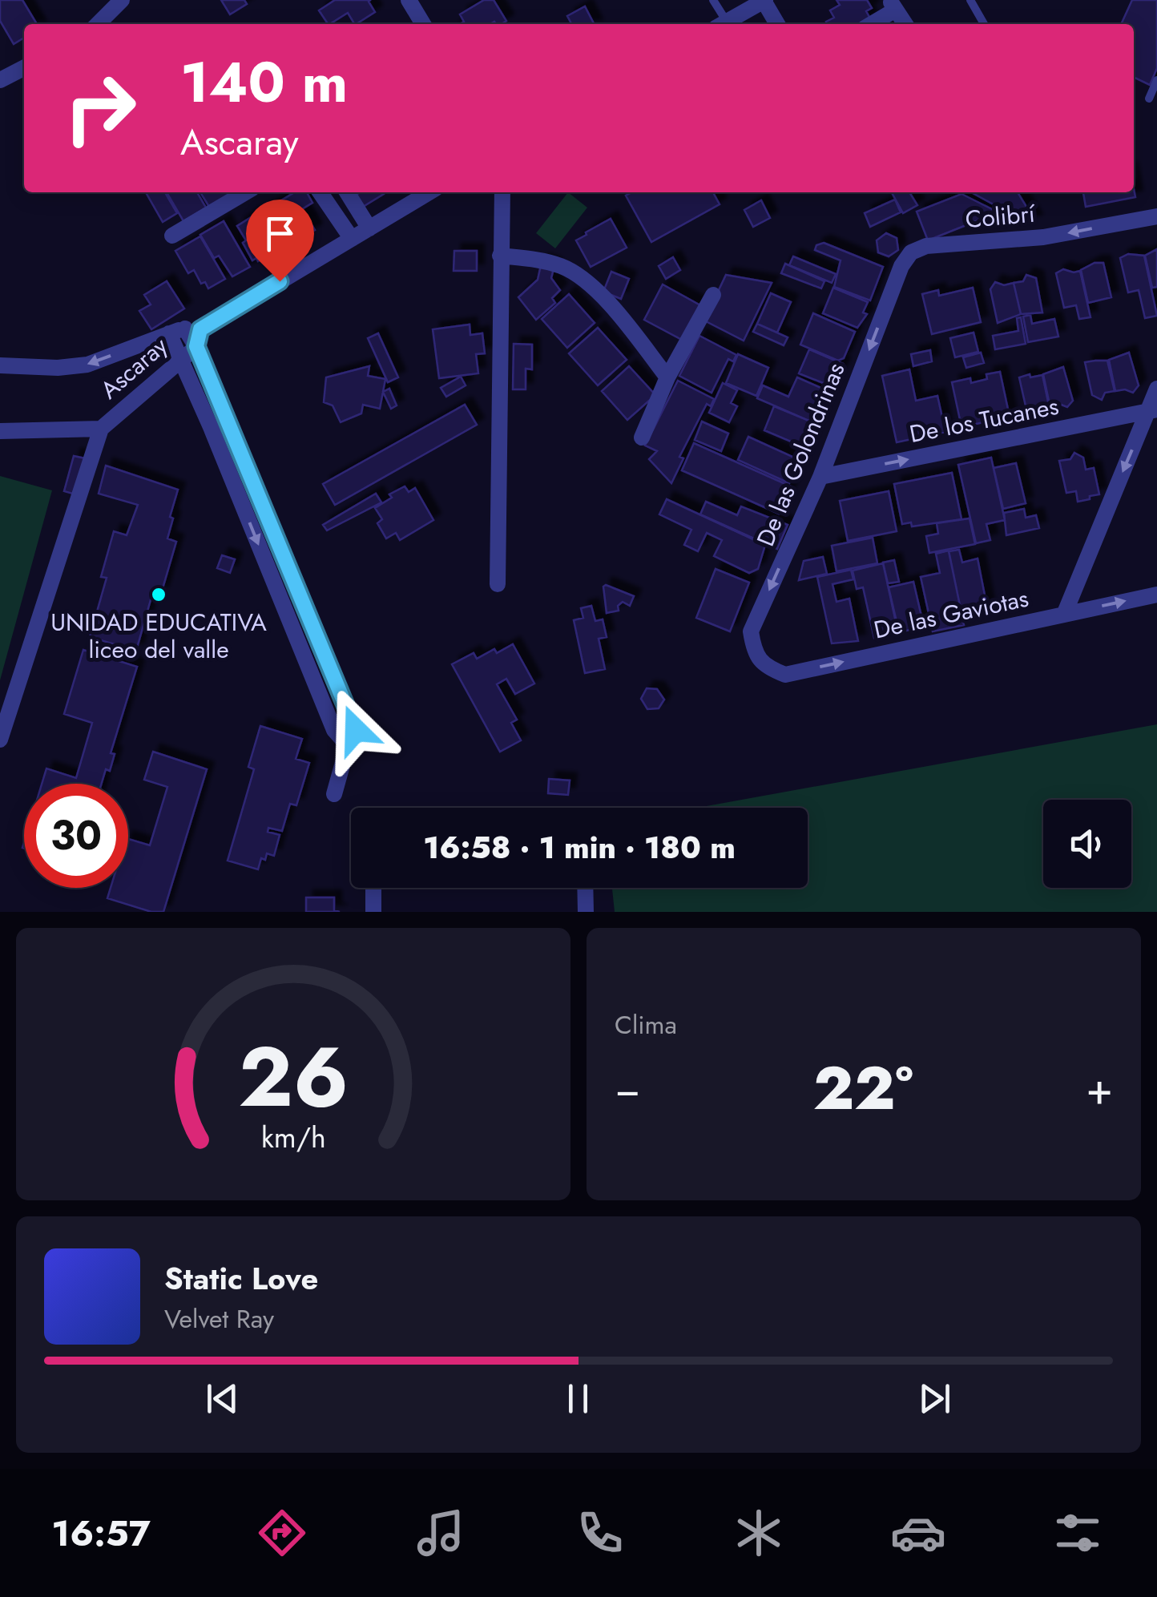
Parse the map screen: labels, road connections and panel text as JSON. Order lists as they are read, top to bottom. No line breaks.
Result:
{"streets":{"street":["Colibrí","Ascaray","De los Tucanes","De las Golondrinas","De las Gaviotas"]},"crossings":[["Colibrí","De las Golondrinas"],["De los Tucanes","De las Golondrinas"],["De las Golondrinas","De las Gaviotas"]],"one_way":["Colibrí","De los Tucanes","De las Golondrinas","De las Gaviotas"],"places":["UNIDAD EDUCATIVA liceo del valle"],"page":{"turn":["140 m","Ascaray"],"limit":"30","trip":"16:58 · 1 min · 180 m","tile":"Clima","heat":["−","22°","+"],"song":["Static Love","Velvet Ray"],"tabs":"16:57","gauge":["26","km/h"]}}
